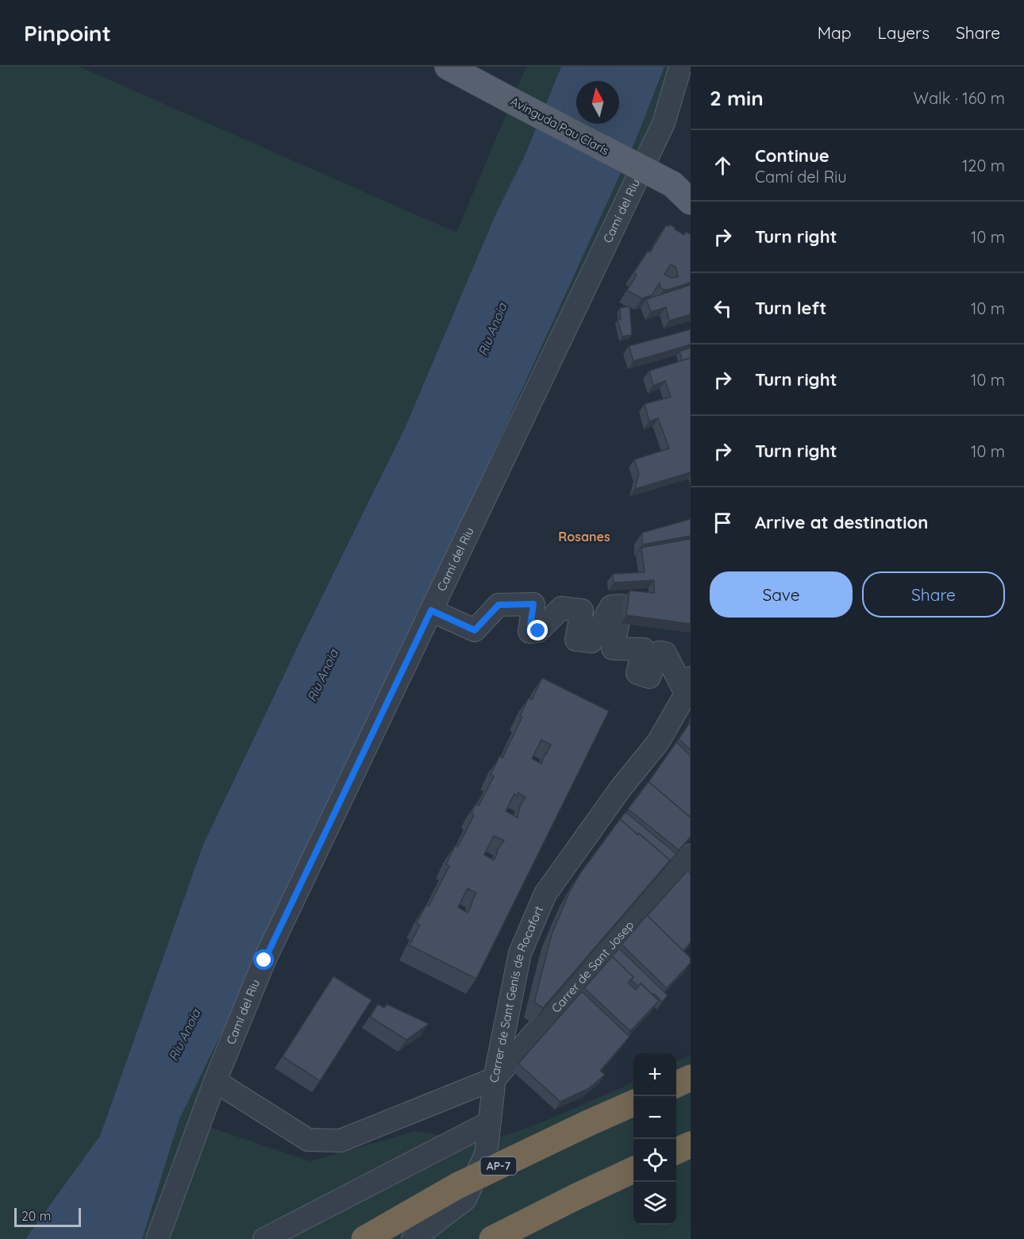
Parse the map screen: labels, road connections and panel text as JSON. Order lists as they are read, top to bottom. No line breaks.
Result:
{"streets":{"highway":["AP-7"],"main road":["Avinguda Pau Clarís"],"street":["Camí del Riu","Carrer de Sant Josep","Carrer de Sant Genís de Rocafort"]},"crossings":[["Camí del Riu","Carrer de Sant Genís de Rocafort"],["Carrer de Sant Josep","Carrer de Sant Genís de Rocafort"]],"districts":["Rosanes"],"water":["Riu Anoia"],"scale_bar":"20 m","north":"top","page":{"header":"Pinpoint","nav":["Map","Layers","Share"],"heading":["2 min","Walk · 160 m"],"list":[["Continue","Camí del Riu","120 m"],["Turn right","10 m"],["Turn left","10 m"],["Turn right","10 m"],["Turn right","10 m"],"Arrive at destination"],"buttons":["Save","Share"],"map_buttons":["+","−"],"scale":"20 m"}}
